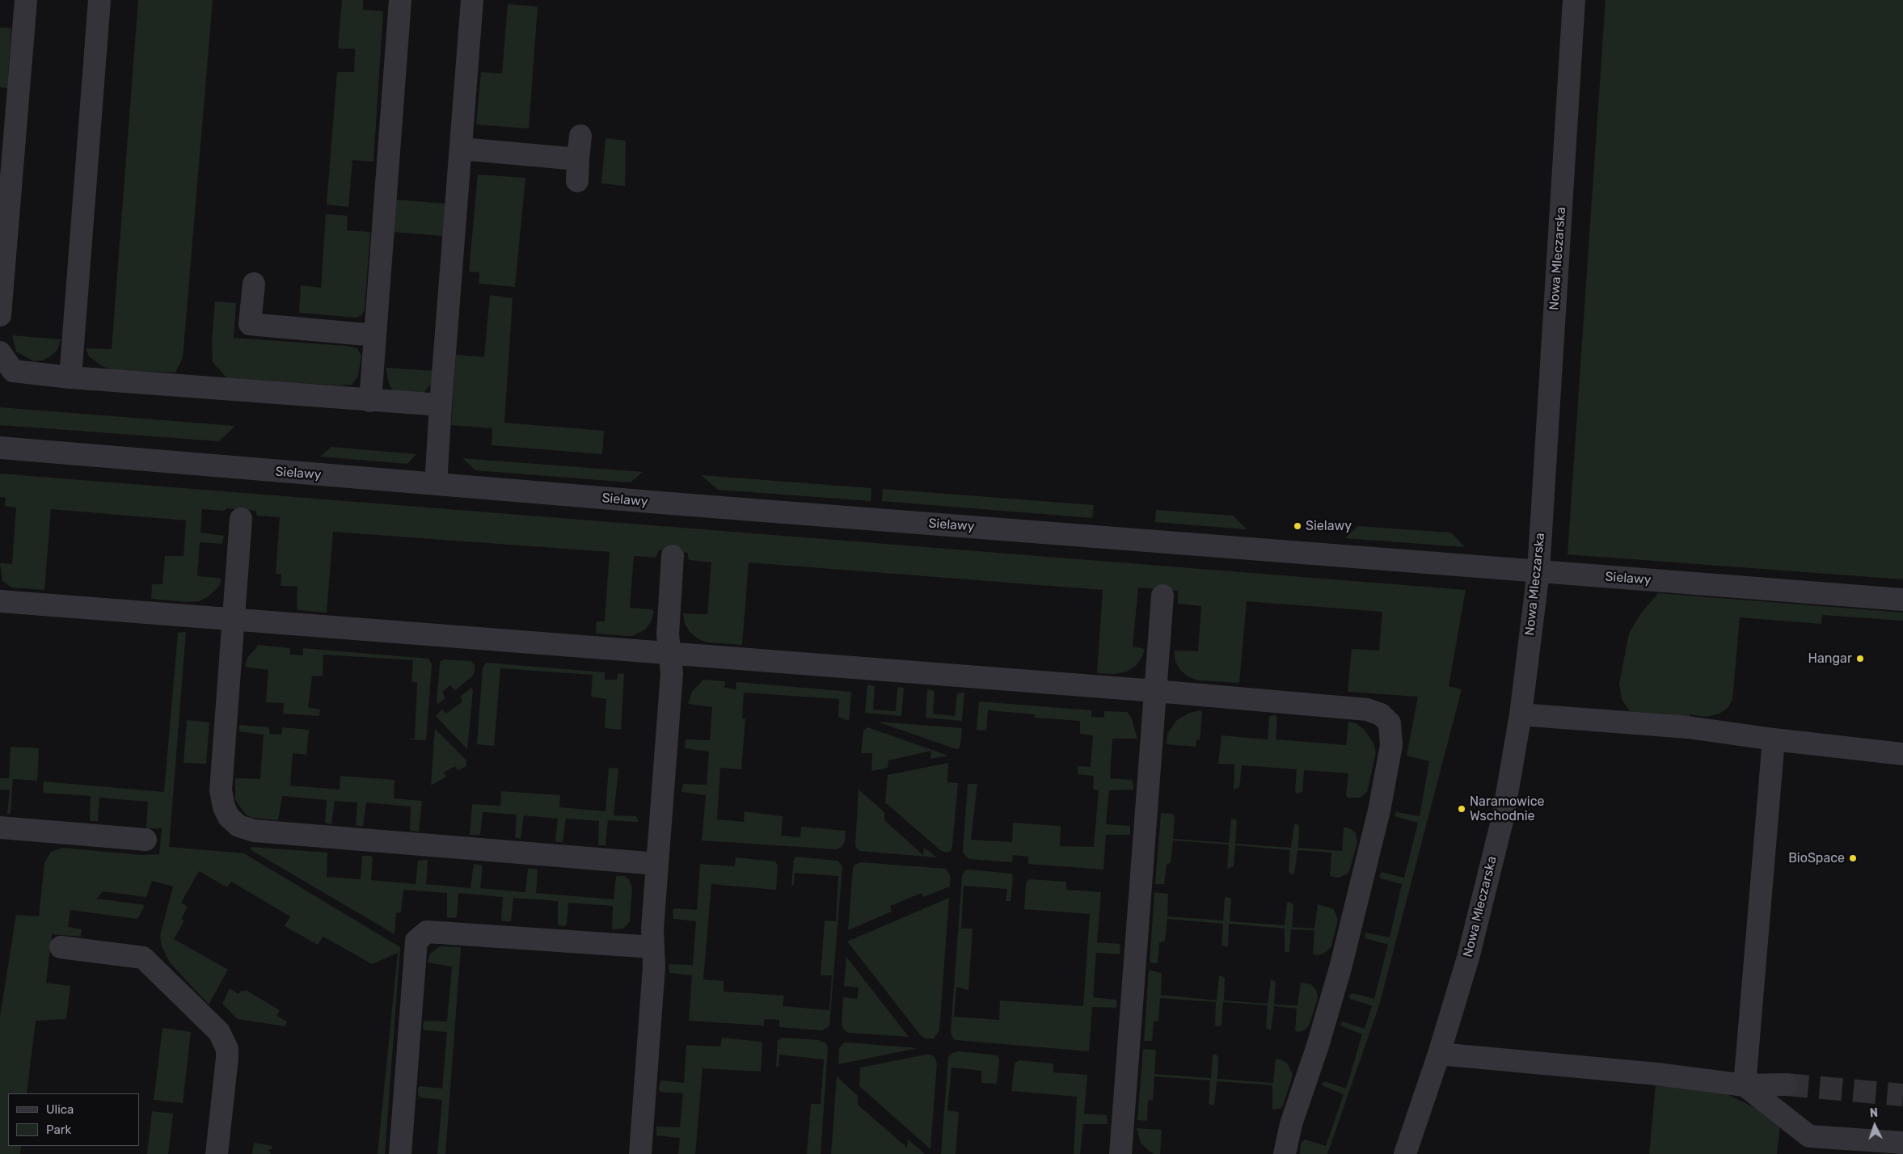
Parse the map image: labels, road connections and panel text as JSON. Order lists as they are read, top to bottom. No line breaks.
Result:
{"streets":{"street":["Nowa Mleczarska","Sielawy"]},"crossings":[["Nowa Mleczarska","Sielawy"]],"places":["Sielawy","Hangar","Naramowice Wschodnie","BioSpace"],"legend":["Ulica","Park"],"north":"top"}
